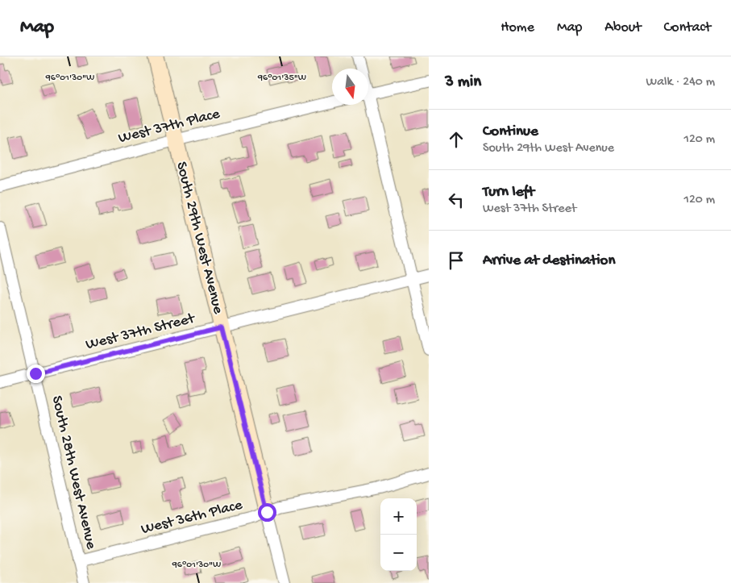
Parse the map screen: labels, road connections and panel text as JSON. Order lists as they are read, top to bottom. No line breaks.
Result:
{"streets":{"street":["West 37th Place","South 29th West Avenue","West 37th Street","South 28th West Avenue","West 36th Place"]},"crossings":[["West 37th Place","South 29th West Avenue"],["South 29th West Avenue","West 37th Street"],["South 29th West Avenue","West 36th Place"],["West 37th Street","South 28th West Avenue"],["South 28th West Avenue","West 36th Place"]],"north":"bottom","page":{"header":"Map","nav":["Home","Map","About","Contact"],"heading":["3 min","Walk · 240 m"],"list":[["Continue","South 29th West Avenue","120 m"],["Turn left","West 37th Street","120 m"],"Arrive at destination"],"map_buttons":["+","−"]},"coordinates":["96°01'30\"W","96°01'35\"W"]}
